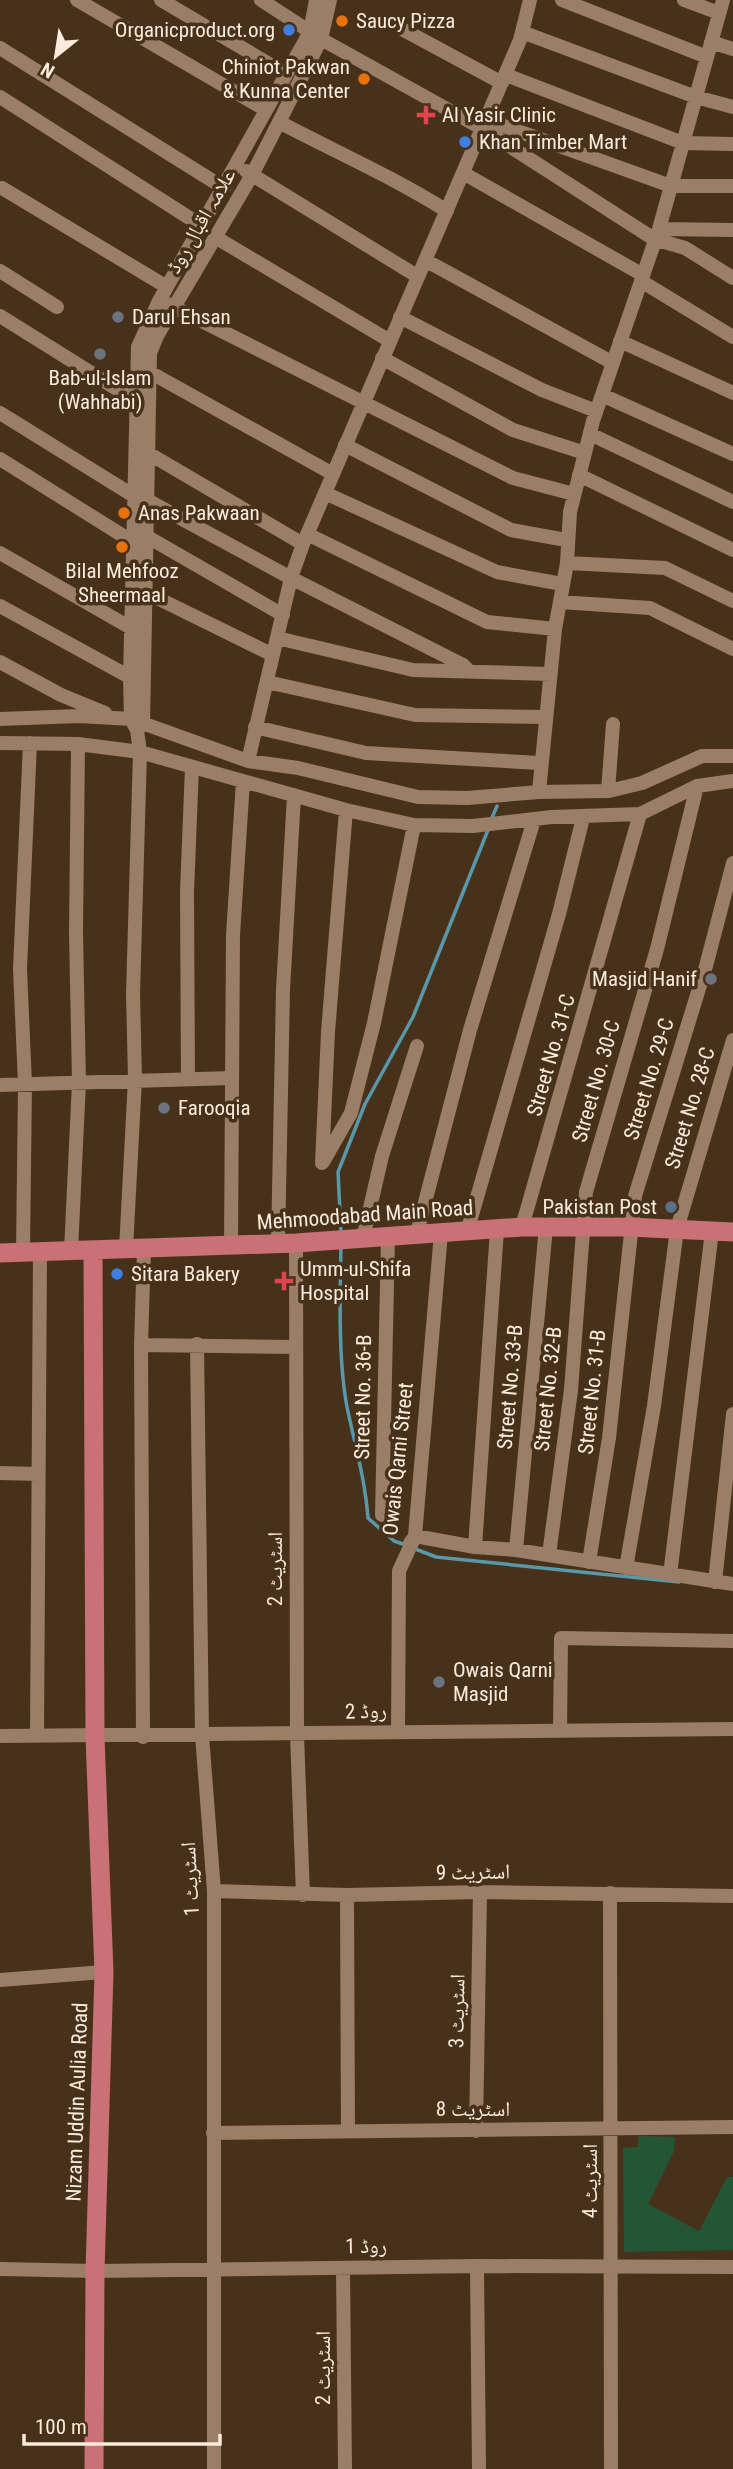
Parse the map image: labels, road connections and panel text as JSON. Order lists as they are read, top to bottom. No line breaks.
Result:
{"streets":{"main road":["Mehmoodabad Main Road","Nizam Uddin Aulia Road"],"street":["علامہ اقبال روڈ","Street No. 31-C","Street No. 29-C","Street No. 30-C","Street No. 28-C","Street No. 33-B","Street No. 32-B","Street No. 31-B","Street No. 36-B","Owais Qarni Street","اسٹریٹ 2","روڈ 2","اسٹریٹ 9","اسٹریٹ 1","اسٹریٹ 3","اسٹریٹ 8","اسٹریٹ 4","روڈ 1"]},"crossings":[["علامہ اقبال روڈ","Mehmoodabad Main Road"],["علامہ اقبال روڈ","روڈ 2"],["Street No. 31-C","Mehmoodabad Main Road"],["Street No. 29-C","Mehmoodabad Main Road"],["Street No. 29-C","Street No. 31-B"],["Street No. 30-C","Mehmoodabad Main Road"],["Street No. 30-C","Street No. 32-B"],["Street No. 28-C","Mehmoodabad Main Road"],["Mehmoodabad Main Road","Street No. 33-B"],["Mehmoodabad Main Road","Street No. 32-B"],["Mehmoodabad Main Road","Street No. 31-B"],["Mehmoodabad Main Road","Street No. 36-B"],["Mehmoodabad Main Road","Owais Qarni Street"],["Mehmoodabad Main Road","اسٹریٹ 2"],["Mehmoodabad Main Road","Nizam Uddin Aulia Road"],["Owais Qarni Street","روڈ 2"],["اسٹریٹ 2","روڈ 2"],["اسٹریٹ 2","اسٹریٹ 9"],["اسٹریٹ 2","روڈ 1"],["روڈ 2","اسٹریٹ 1"],["روڈ 2","Nizam Uddin Aulia Road"],["اسٹریٹ 9","اسٹریٹ 1"],["اسٹریٹ 9","اسٹریٹ 3"],["اسٹریٹ 9","اسٹریٹ 4"],["اسٹریٹ 1","اسٹریٹ 8"],["اسٹریٹ 1","روڈ 1"],["اسٹریٹ 3","اسٹریٹ 8"],["Nizam Uddin Aulia Road","روڈ 1"],["اسٹریٹ 8","اسٹریٹ 4"],["اسٹریٹ 4","روڈ 1"]],"places":{"other":["Saucy Pizza","Organicproduct.org","Chiniot Pakwan & Kunna Center","Khan Timber Mart","Darul Ehsan","Bab-ul-Islam (Wahhabi)","Anas Pakwaan","Bilal Mehfooz Sheermaal","Masjid Hanif","Farooqia","Pakistan Post","Sitara Bakery","Owais Qarni Masjid"],"health":["Al Yasir Clinic","Umm-ul-Shifa Hospital"]},"scale_bar":"100 m","north":"bottom left"}
